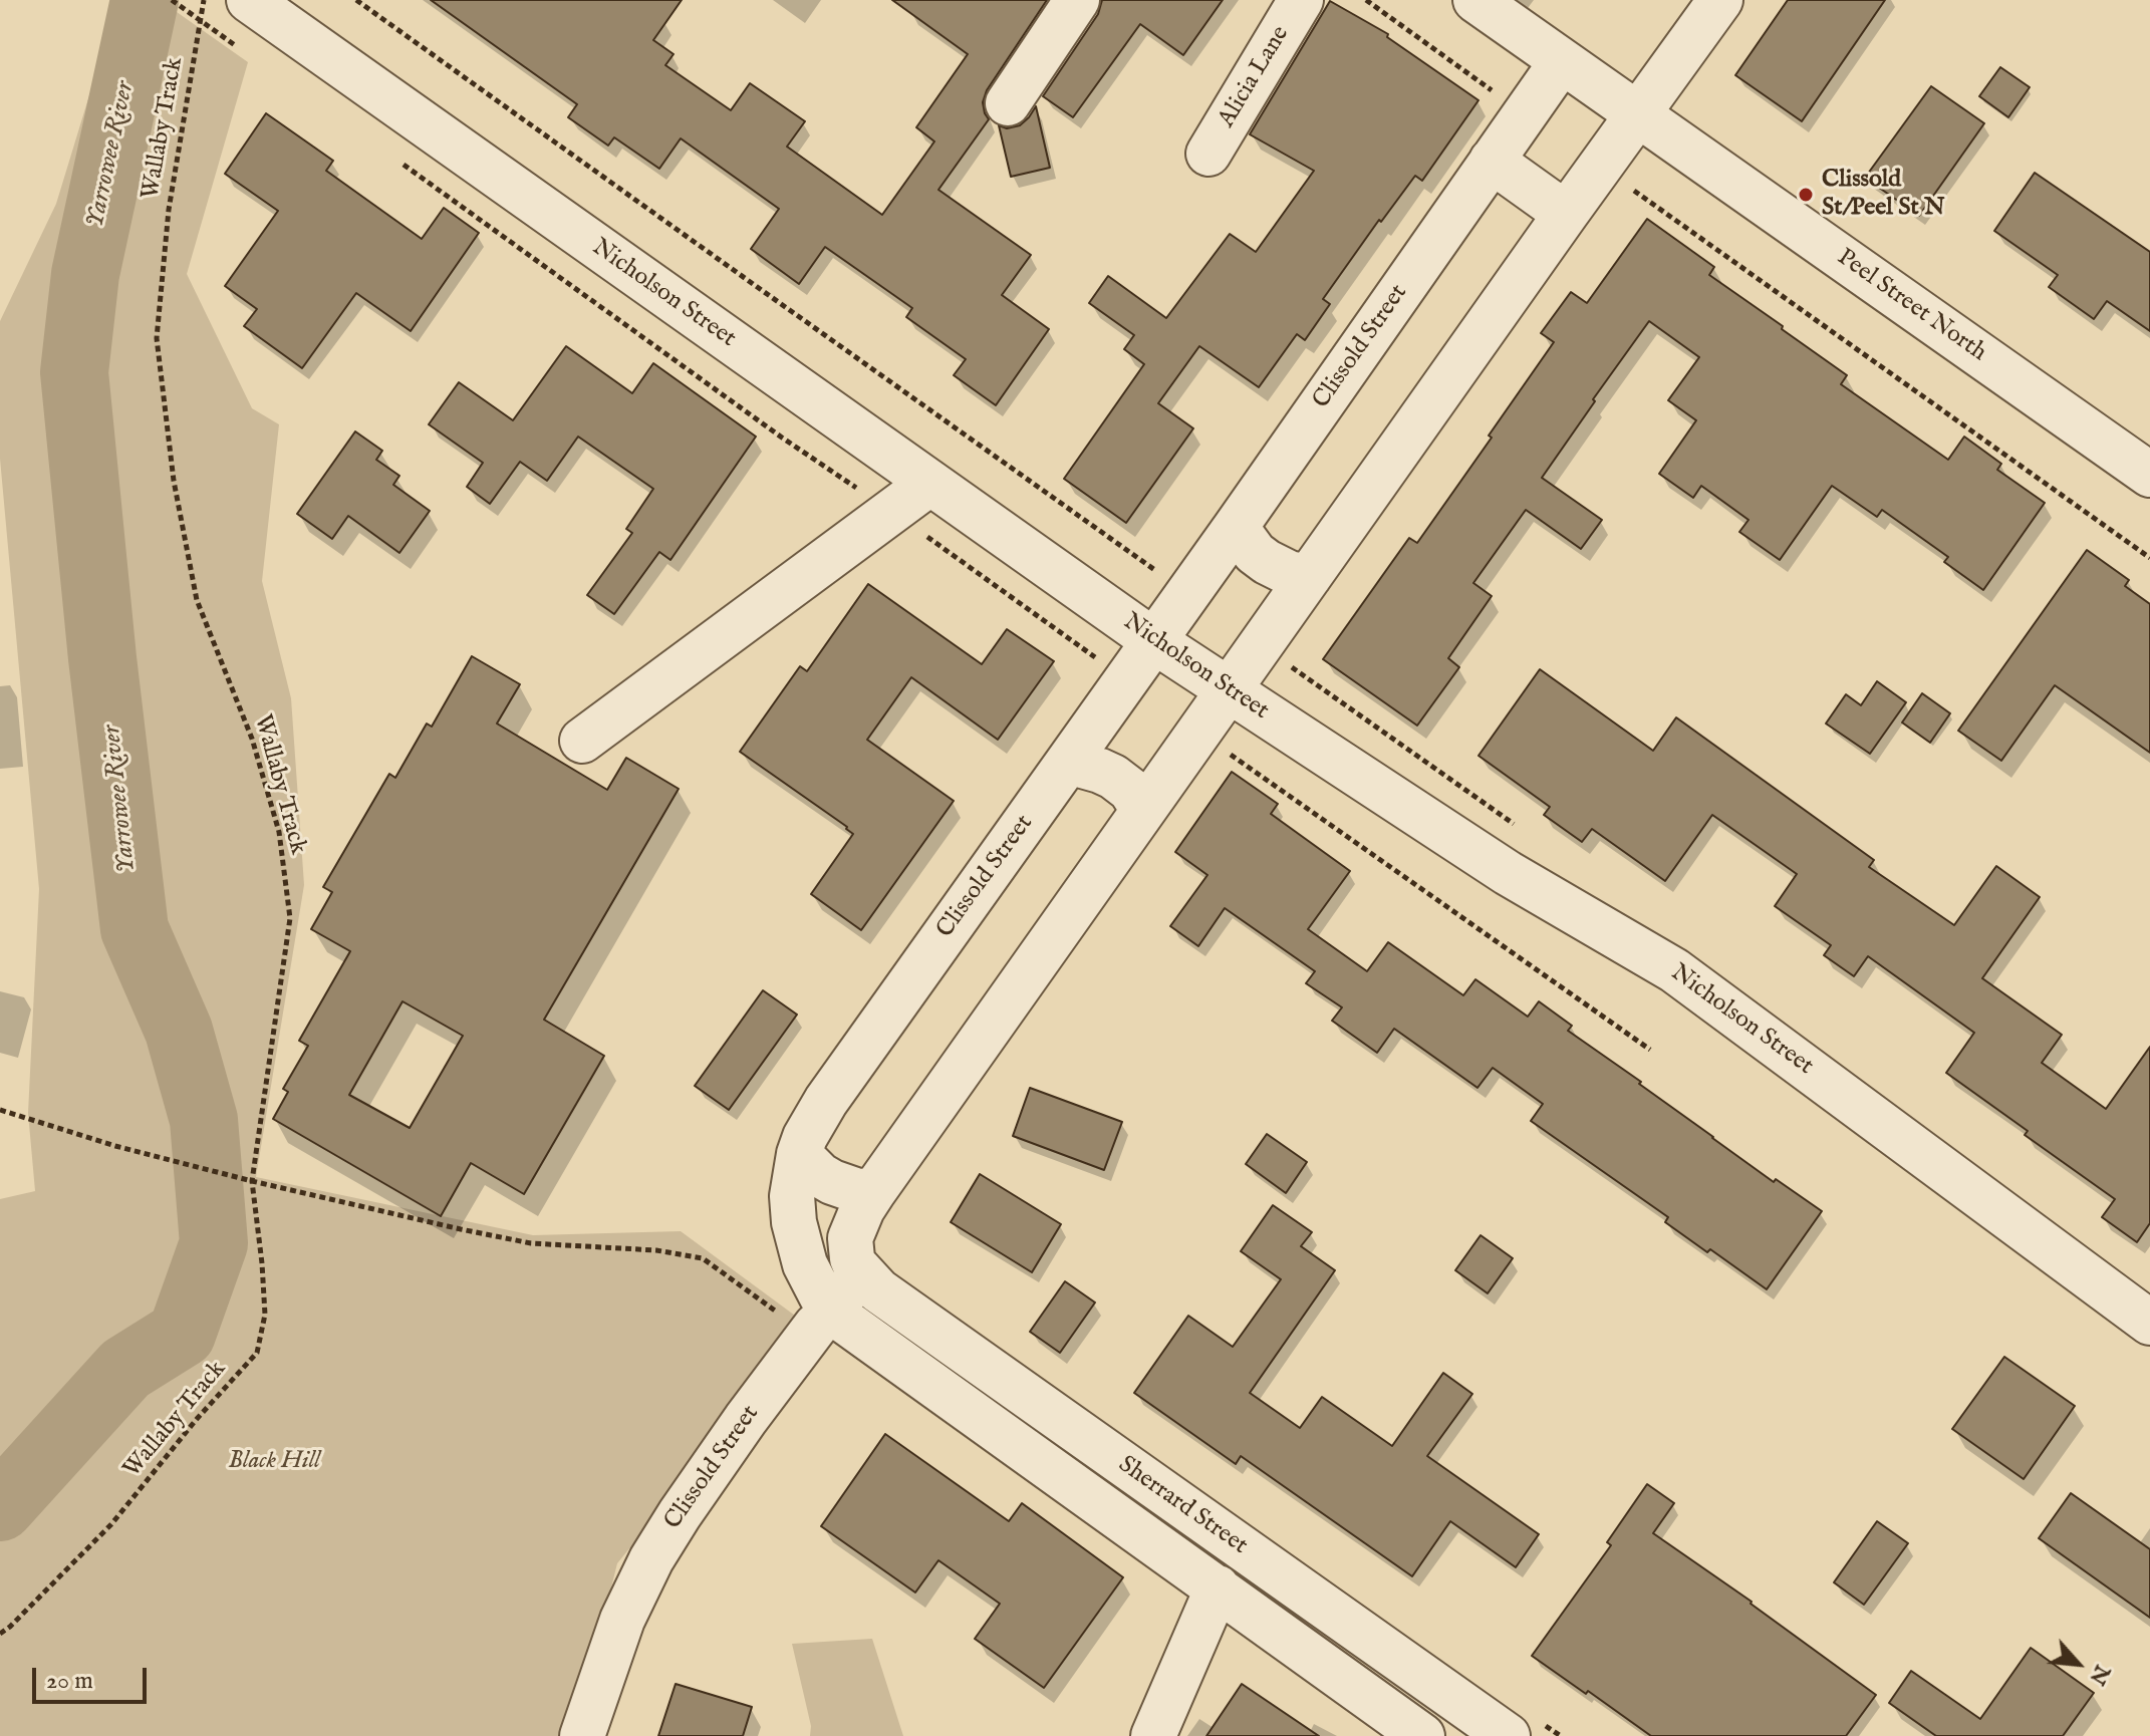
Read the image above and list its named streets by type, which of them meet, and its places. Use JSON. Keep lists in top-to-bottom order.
{
  "streets": {
    "street": [
      "Alicia Lane",
      "Nicholson Street",
      "Peel Street North",
      "Clissold Street",
      "Sherrard Street"
    ],
    "path": ["Wallaby Track"]
  },
  "crossings": [
    ["Nicholson Street", "Clissold Street"],
    ["Peel Street North", "Clissold Street"],
    ["Clissold Street", "Sherrard Street"]
  ],
  "water": ["Yarrowee River"],
  "parks": ["Black Hill"],
  "places": ["Clissold St/Peel St N"],
  "scale_bar": "20 m",
  "north": "bottom right"
}
